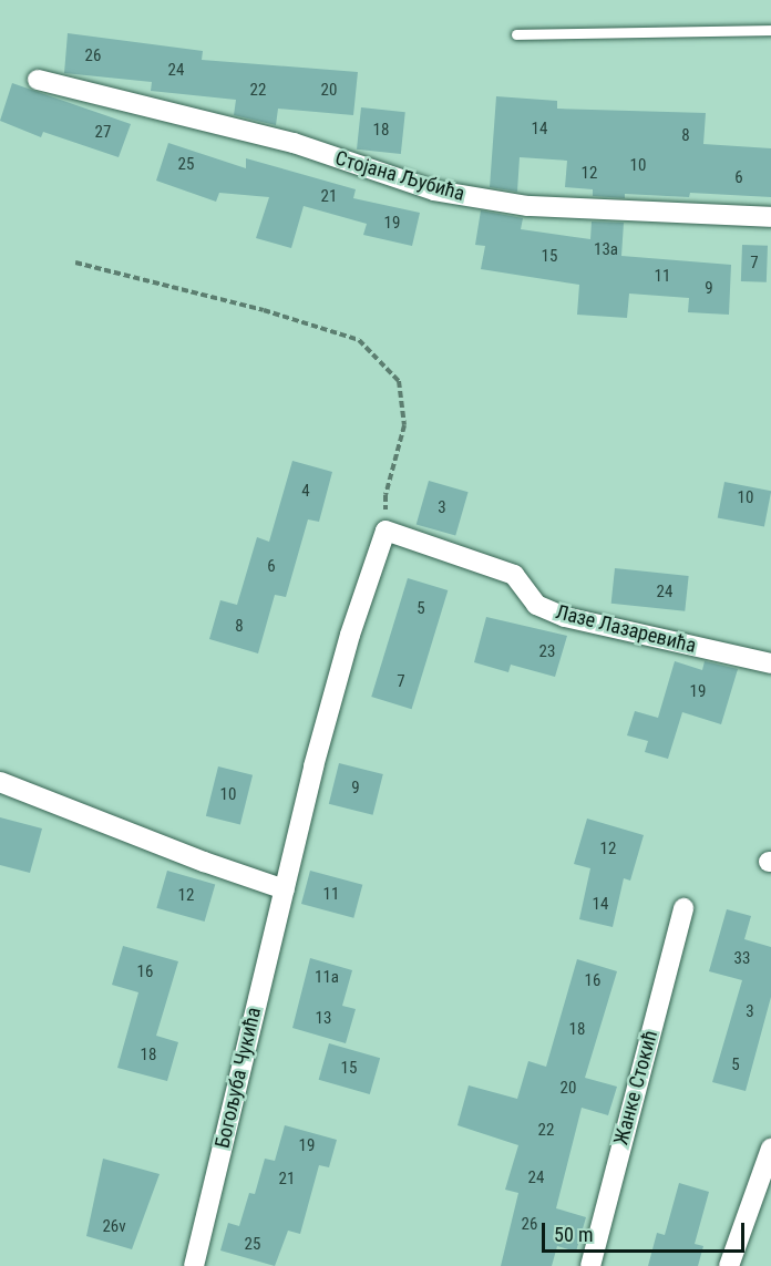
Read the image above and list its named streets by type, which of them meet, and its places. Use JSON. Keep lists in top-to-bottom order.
{
  "streets": {
    "street": [
      "Стојана Љубића",
      "Лазе Лазаревића",
      "Богољуба Чукића",
      "Жанке Стокић"
    ]
  },
  "crossings": [
    ["Лазе Лазаревића", "Богољуба Чукића"]
  ],
  "house_numbers": [
    "26",
    "24",
    "22",
    "20",
    "14",
    "18",
    "27",
    "8",
    "25",
    "10",
    "12",
    "6",
    "21",
    "19",
    "13a",
    "15",
    "7",
    "11",
    "9",
    "4",
    "10",
    "3",
    "6",
    "24",
    "5",
    "8",
    "23",
    "7",
    "19",
    "9",
    "10",
    "12",
    "11",
    "12",
    "14",
    "33",
    "16",
    "11a",
    "16",
    "3",
    "13",
    "18",
    "18",
    "5",
    "15",
    "20",
    "22",
    "19",
    "24",
    "21",
    "26",
    "26v",
    "25"
  ],
  "scale_bar": "50 m"
}
